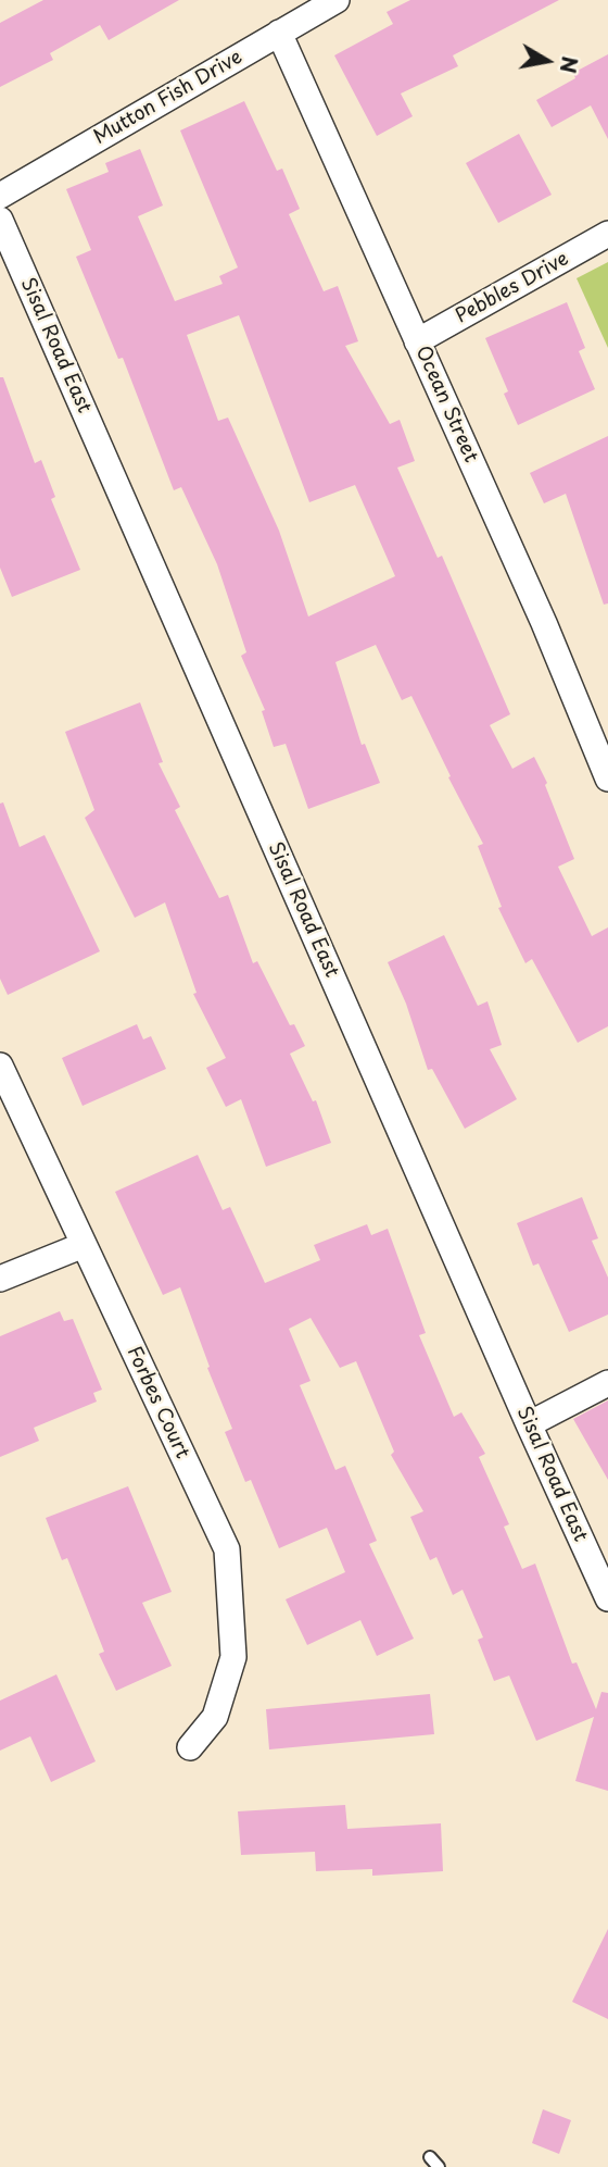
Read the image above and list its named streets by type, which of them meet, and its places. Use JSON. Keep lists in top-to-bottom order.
{
  "streets": {
    "street": [
      "Mutton Fish Drive",
      "Pebbles Drive",
      "Sisal Road East",
      "Ocean Street",
      "Forbes Court"
    ]
  },
  "crossings": [
    ["Mutton Fish Drive", "Ocean Street"],
    ["Pebbles Drive", "Ocean Street"]
  ],
  "north": "right"
}
